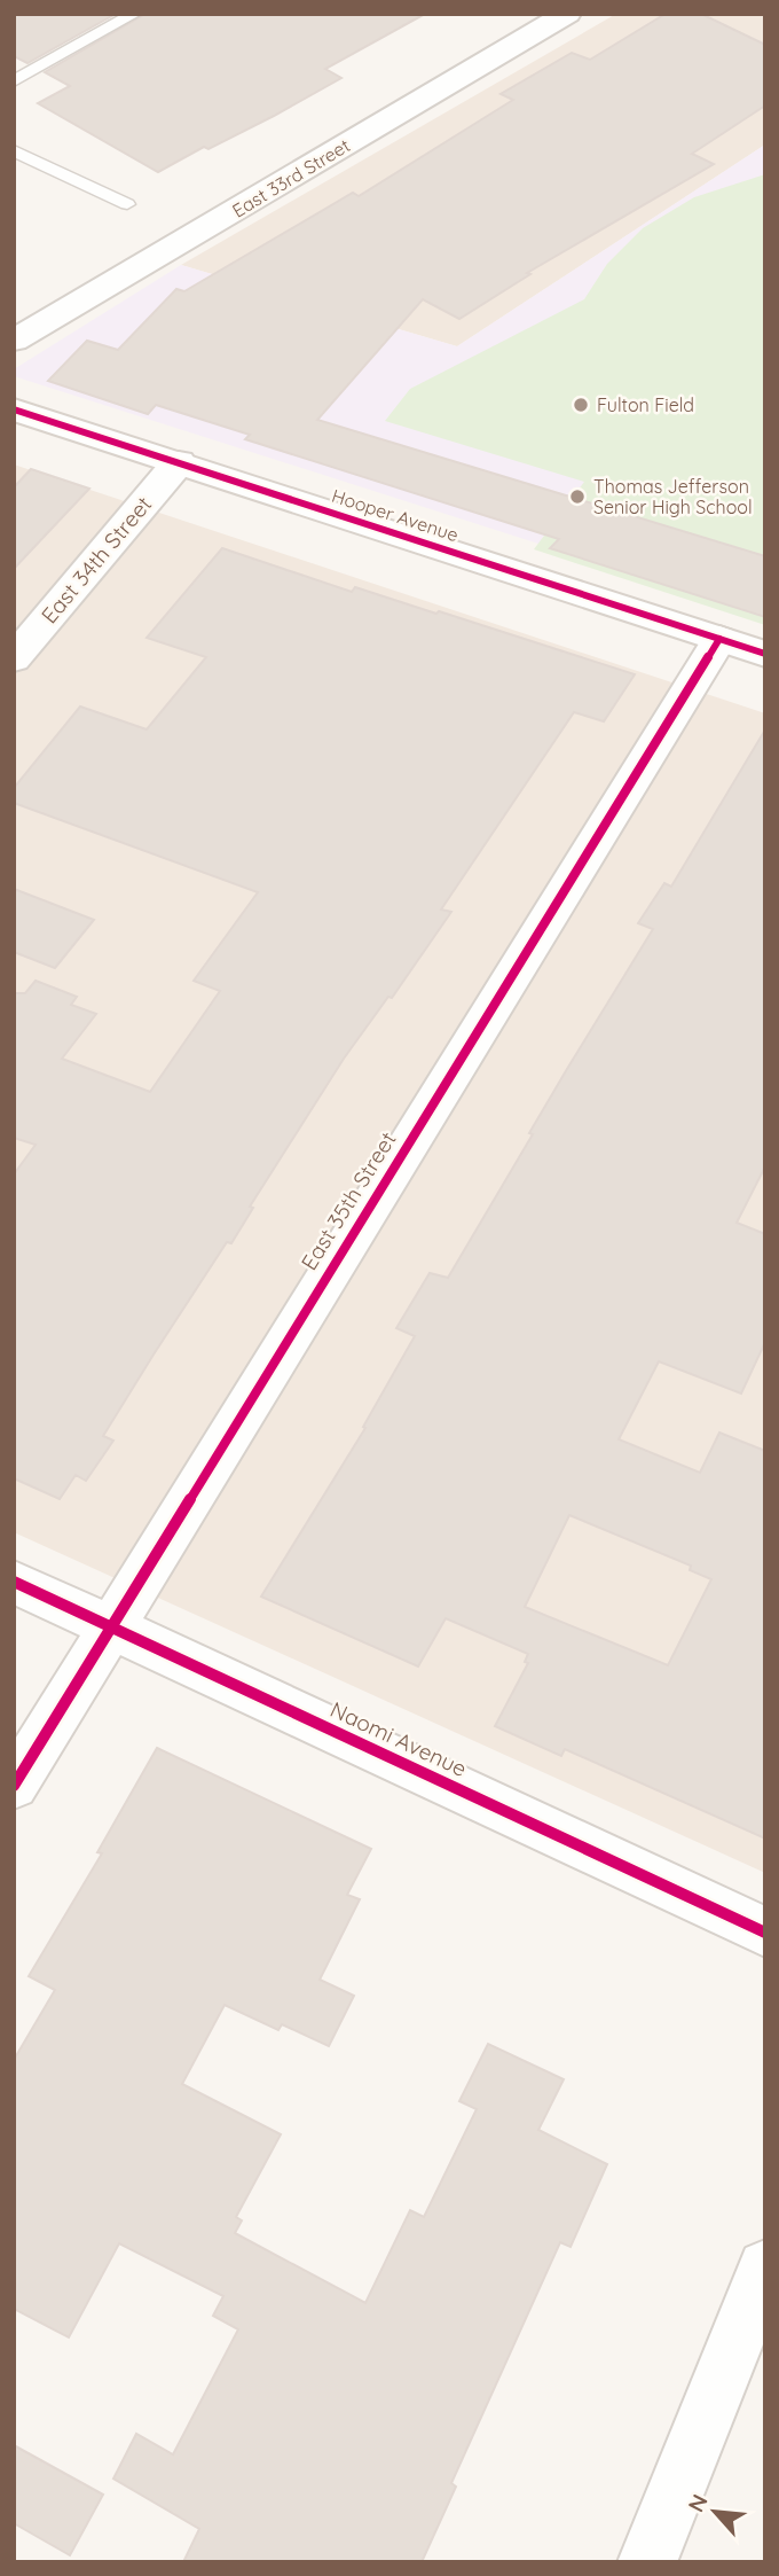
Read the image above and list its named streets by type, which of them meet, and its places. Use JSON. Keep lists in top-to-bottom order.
{
  "streets": {
    "street": [
      "East 33rd Street",
      "Hooper Avenue",
      "East 34th Street",
      "East 35th Street",
      "Naomi Avenue"
    ]
  },
  "crossings": [
    ["Hooper Avenue", "East 34th Street"],
    ["Hooper Avenue", "East 35th Street"],
    ["East 35th Street", "Naomi Avenue"]
  ],
  "places": ["Fulton Field", "Thomas Jefferson Senior High School"],
  "north": "top left"
}
